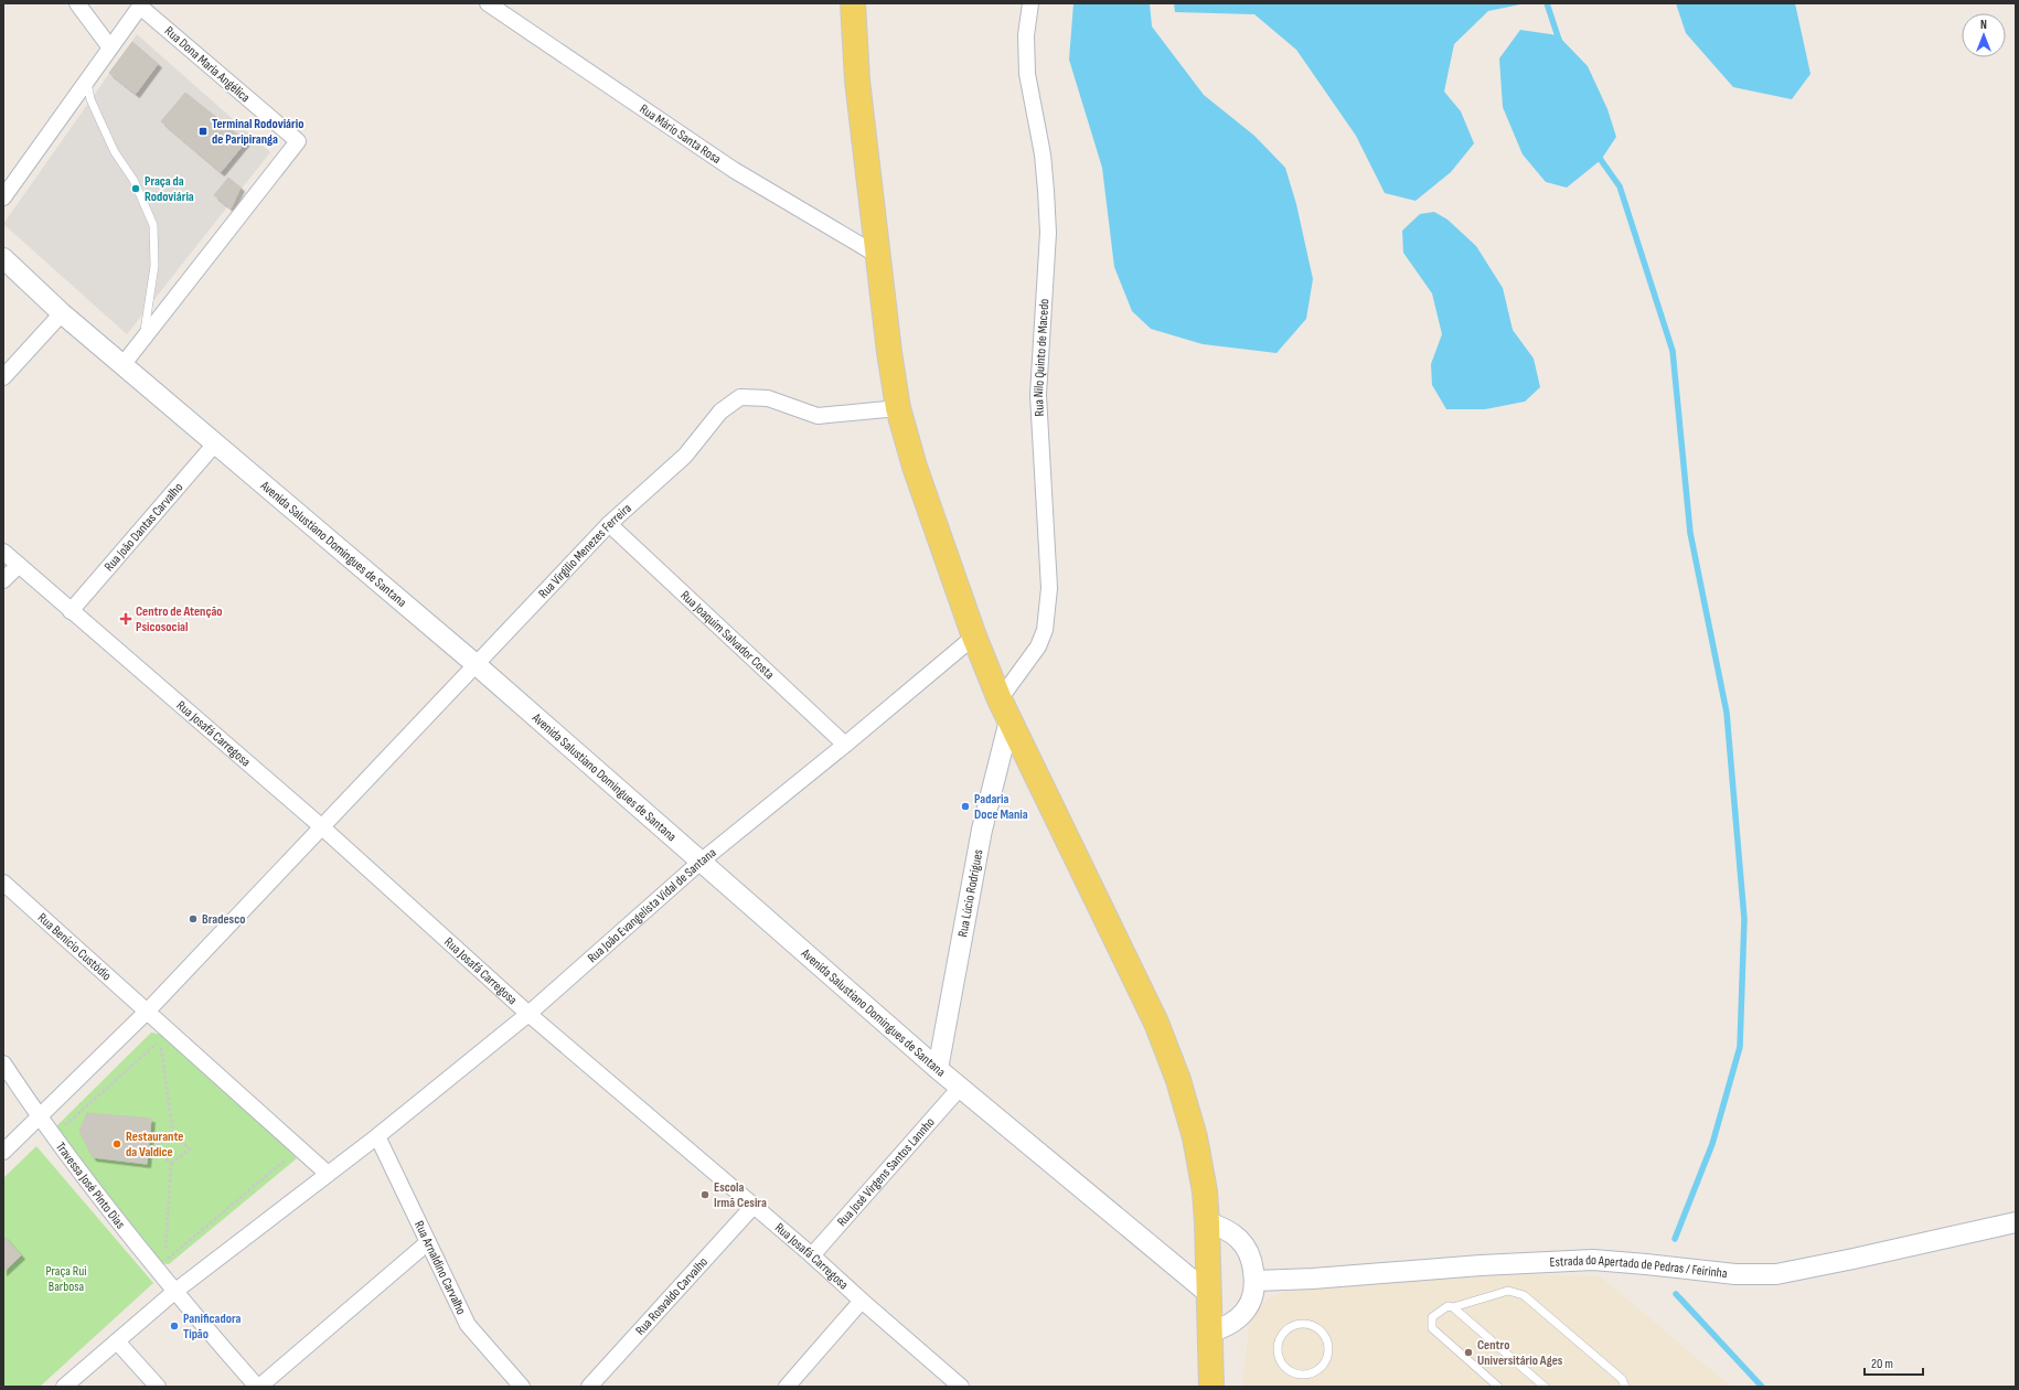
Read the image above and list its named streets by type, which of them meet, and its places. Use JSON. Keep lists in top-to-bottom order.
{
  "streets": {
    "street": [
      "Rua Dona Maria Angélica",
      "Rua Mário Santa Rosa",
      "Rua Nilo Quinto de Macedo",
      "Rua João Dantas Carvalho",
      "Avenida Salustiano Domingues de Santana",
      "Rua Virgilio Menezes Ferreira",
      "Rua Joaquim Salvador Costa",
      "Rua Josafá Carregosa",
      "Rua Lúcio Rodrigues",
      "Rua João Evangelista Vidal de Santana",
      "Rua Benício Custódio",
      "Rua José Virgens Santos Lannho",
      "Travessa José Pinto Dias",
      "Rua Arnaldino Carvalho",
      "Estrada do Apertado de Pedras / Feirinha",
      "Rua Rosvaldo Carvalho"
    ]
  },
  "crossings": [
    ["Rua Dona Maria Angélica", "Avenida Salustiano Domingues de Santana"],
    ["Rua Nilo Quinto de Macedo", "Rua Lúcio Rodrigues"],
    ["Rua João Dantas Carvalho", "Avenida Salustiano Domingues de Santana"],
    ["Rua João Dantas Carvalho", "Rua Josafá Carregosa"],
    ["Avenida Salustiano Domingues de Santana", "Rua Virgilio Menezes Ferreira"],
    ["Avenida Salustiano Domingues de Santana", "Rua Lúcio Rodrigues"],
    ["Avenida Salustiano Domingues de Santana", "Rua João Evangelista Vidal de Santana"],
    ["Avenida Salustiano Domingues de Santana", "Rua José Virgens Santos Lannho"],
    ["Rua Virgilio Menezes Ferreira", "Rua Joaquim Salvador Costa"],
    ["Rua Virgilio Menezes Ferreira", "Rua Josafá Carregosa"],
    ["Rua Virgilio Menezes Ferreira", "Rua Benício Custódio"],
    ["Rua Joaquim Salvador Costa", "Rua João Evangelista Vidal de Santana"],
    ["Rua Josafá Carregosa", "Rua João Evangelista Vidal de Santana"],
    ["Rua Josafá Carregosa", "Rua José Virgens Santos Lannho"],
    ["Rua Josafá Carregosa", "Rua Rosvaldo Carvalho"],
    ["Rua João Evangelista Vidal de Santana", "Rua Arnaldino Carvalho"]
  ],
  "parks": ["Praça Rui Barbosa"],
  "places": {
    "transit": ["Terminal Rodoviário de Paripiranga"],
    "other": [
      "Praça da Rodoviária",
      "Padaria Doce Mania",
      "Bradesco",
      "Restaurante da Valdice",
      "Escola Irmã Cesira",
      "Panificadora Tipão",
      "Centro Universitário Ages"
    ],
    "health": ["Centro de Atenção Psicosocial"]
  },
  "scale_bar": "20 m",
  "north": "top"
}
